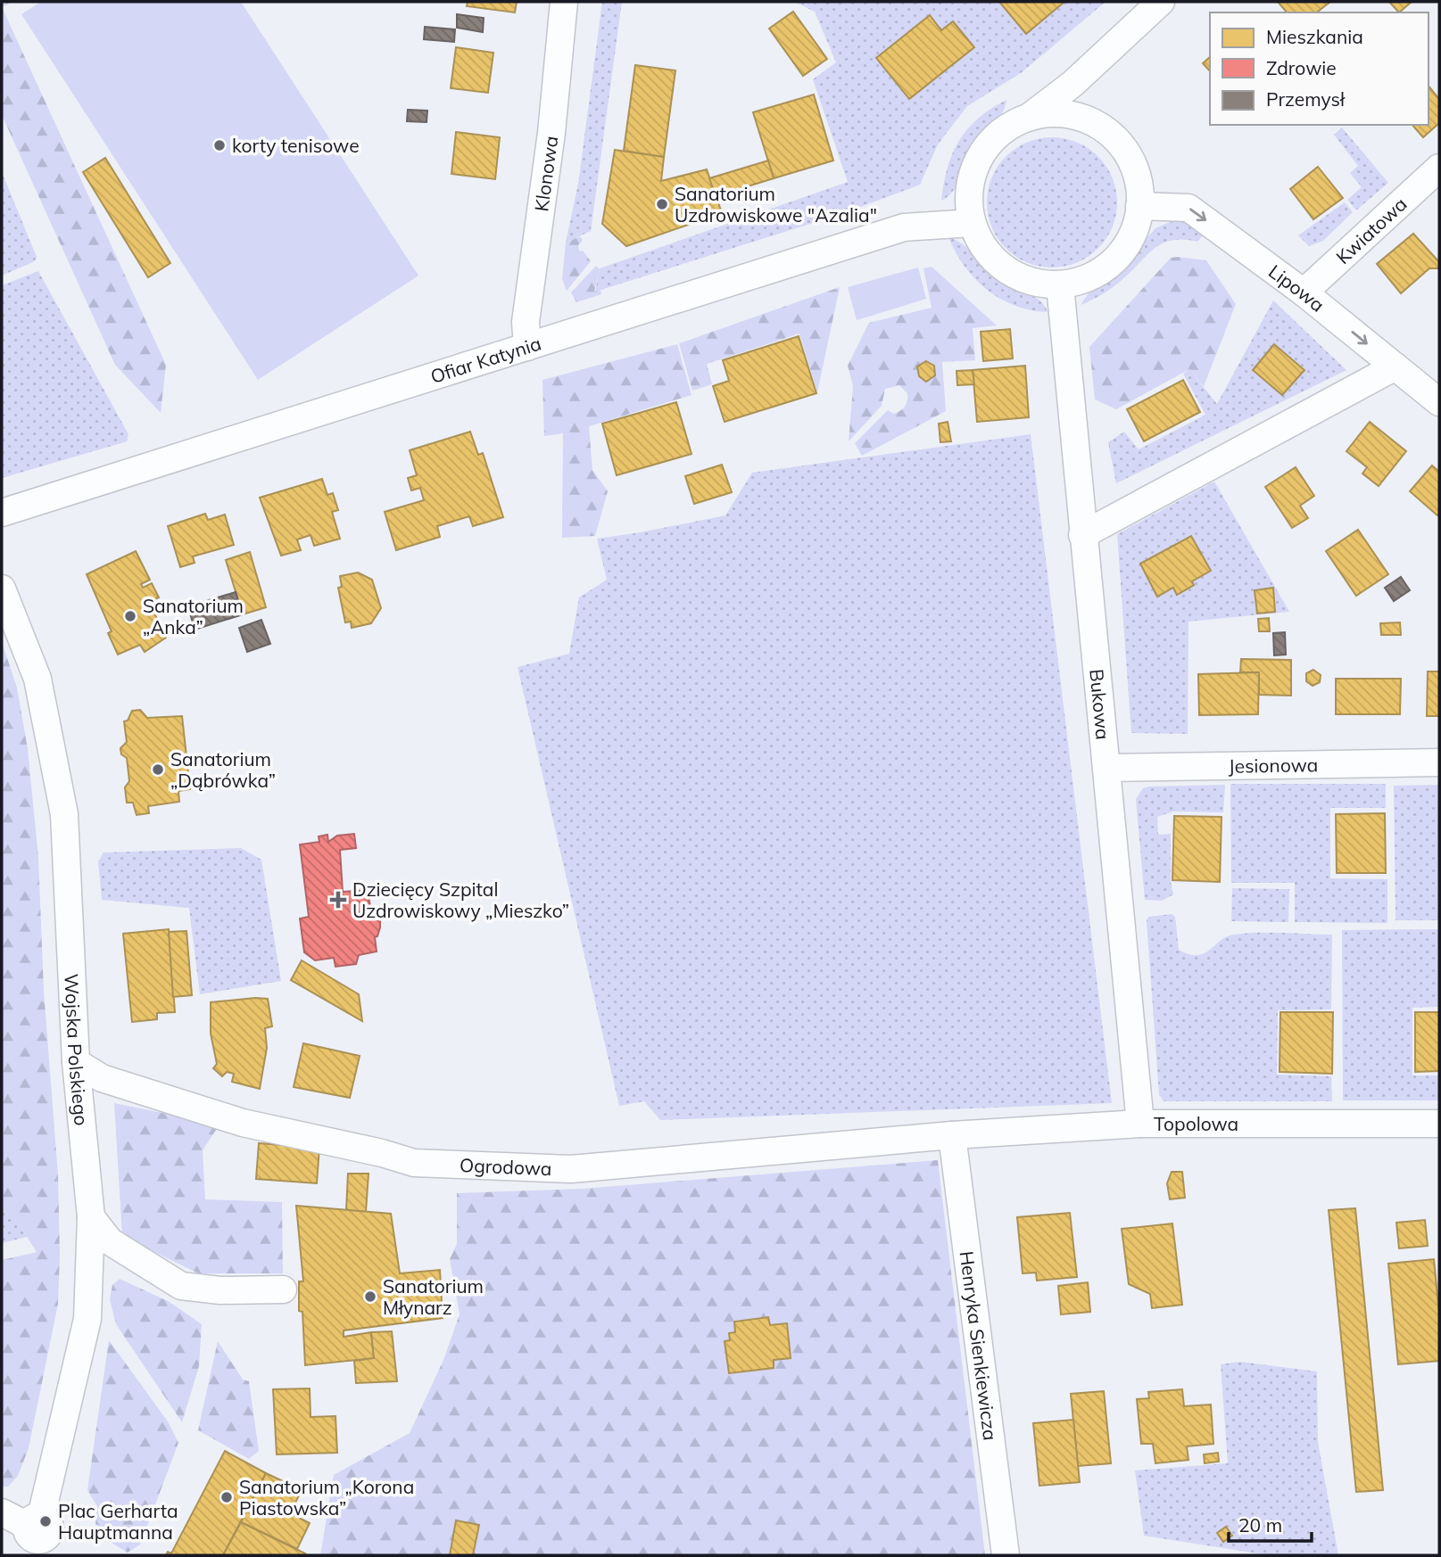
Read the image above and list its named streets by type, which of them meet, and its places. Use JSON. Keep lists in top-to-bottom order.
{
  "streets": {
    "street": [
      "Klonowa",
      "Kwiatowa",
      "Lipowa",
      "Ofiar Katynia",
      "Bukowa",
      "Jesionowa",
      "Wojska Polskiego",
      "Topolowa",
      "Ogrodowa",
      "Henryka Sienkiewicza"
    ]
  },
  "crossings": [
    ["Klonowa", "Ofiar Katynia"],
    ["Kwiatowa", "Lipowa"],
    ["Lipowa", "Ofiar Katynia"],
    ["Lipowa", "Bukowa"],
    ["Ofiar Katynia", "Bukowa"],
    ["Bukowa", "Jesionowa"],
    ["Bukowa", "Topolowa"],
    ["Wojska Polskiego", "Ogrodowa"],
    ["Topolowa", "Ogrodowa"],
    ["Topolowa", "Henryka Sienkiewicza"],
    ["Ogrodowa", "Henryka Sienkiewicza"]
  ],
  "one_way": ["Lipowa"],
  "places": {
    "other": [
      "korty tenisowe",
      "Sanatorium Uzdrowiskowe \"Azalia\"",
      "Sanatorium „Anka”",
      "Sanatorium „Dąbrówka”",
      "Sanatorium Młynarz",
      "Sanatorium „Korona Piastowska”",
      "Plac Gerharta Hauptmanna"
    ],
    "health": ["Dziecięcy Szpital Uzdrowiskowy „Mieszko”"]
  },
  "legend": ["Mieszkania", "Zdrowie", "Przemysł"],
  "scale_bar": "20 m"
}
